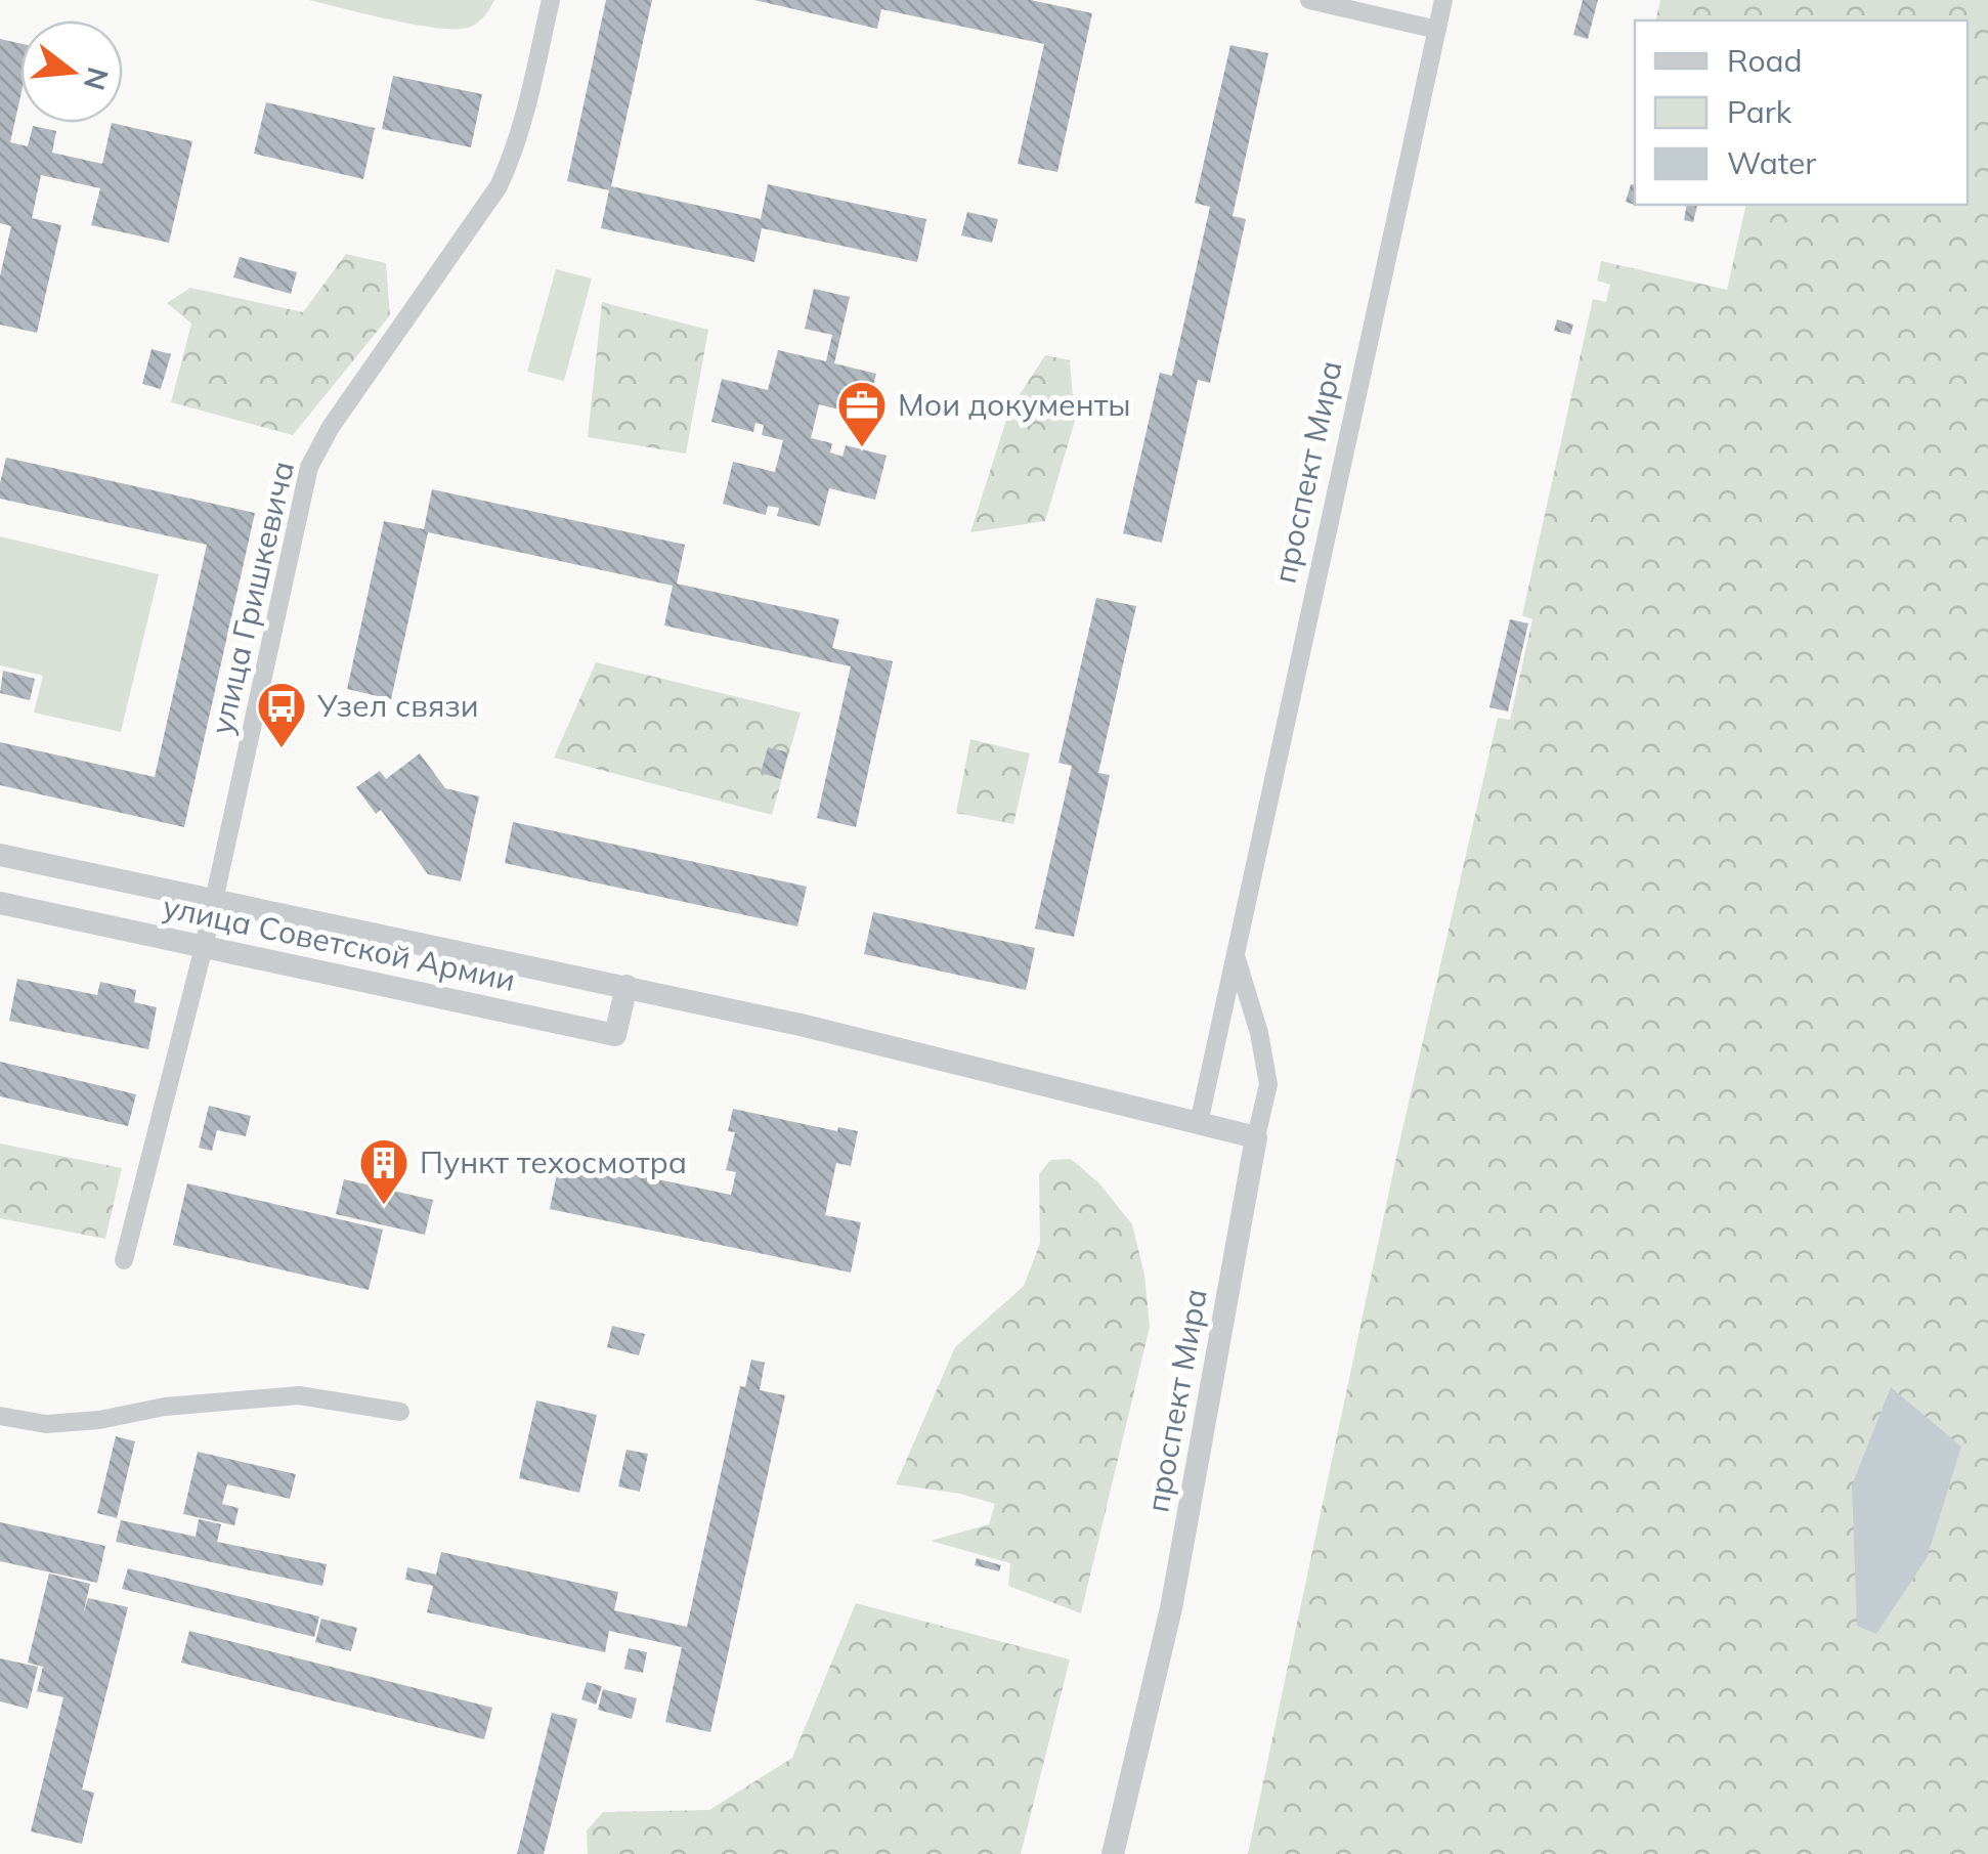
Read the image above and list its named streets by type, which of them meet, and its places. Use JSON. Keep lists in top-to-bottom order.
{
  "streets": {
    "street": ["проспект Мира", "улица Гришкевича", "улица Советской Армии"]
  },
  "crossings": [
    ["проспект Мира", "улица Советской Армии"],
    ["улица Гришкевича", "улица Советской Армии"]
  ],
  "places": {
    "office": ["Мои документы"],
    "bus stop": ["Узел связи"],
    "building": ["Пункт техосмотра"]
  },
  "legend": ["Road", "Park", "Water"],
  "north": "right"
}
